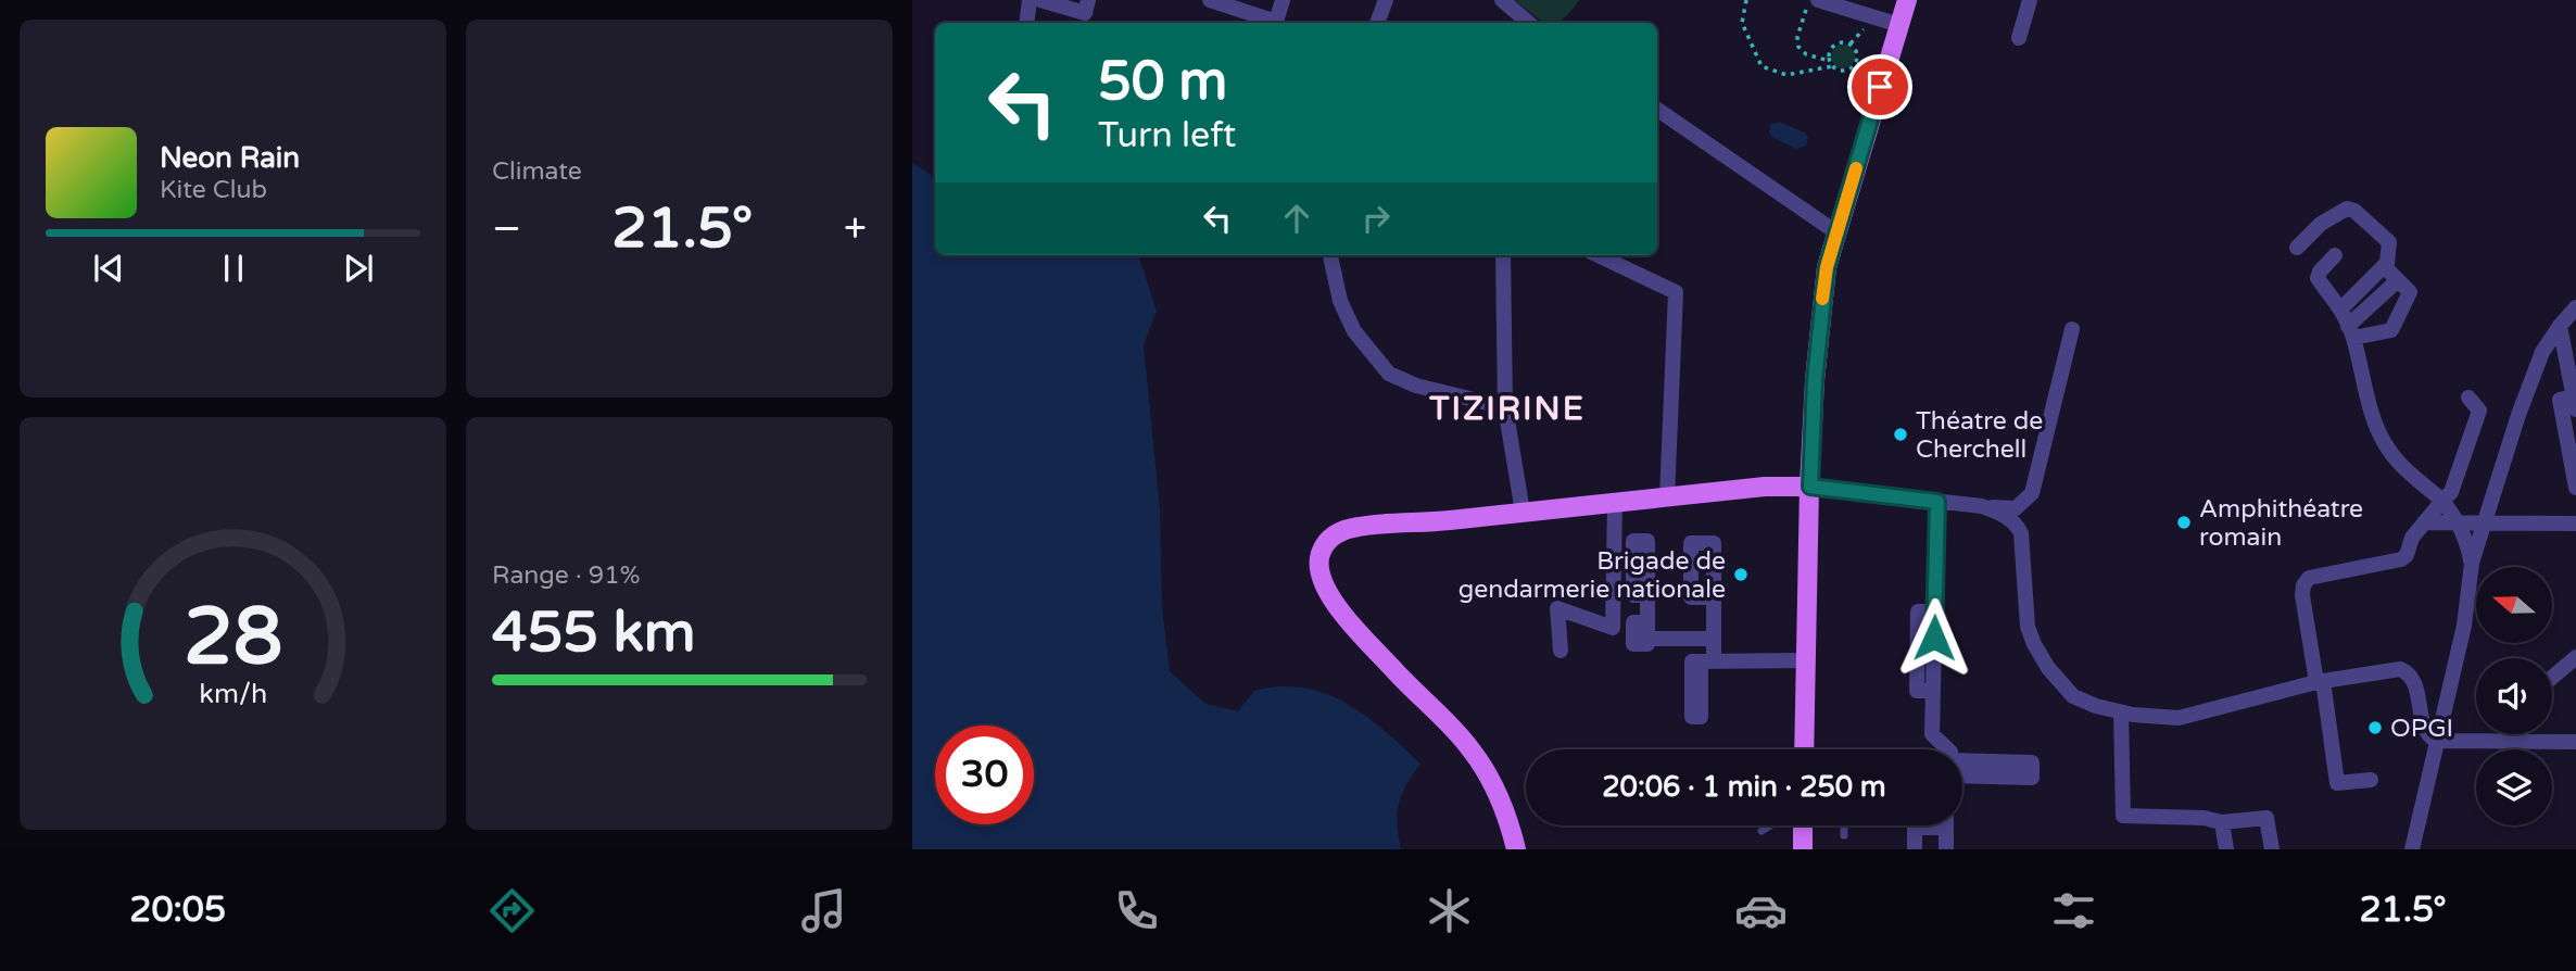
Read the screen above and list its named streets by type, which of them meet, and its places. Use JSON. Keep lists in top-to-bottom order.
{
  "districts": ["TIZIRINE"],
  "places": [
    "Théatre de Cherchell",
    "Amphithéatre romain",
    "Brigade de gendarmerie nationale",
    "OPGI"
  ],
  "north": "left",
  "page": {
    "tile": [
      "Climate",
      ["Range · 91%", "455 km"]
    ],
    "turn": ["50 m", "Turn left"],
    "song": ["Neon Rain", "Kite Club"],
    "heat": ["−", "21.5°", "+"],
    "limit": "30",
    "trip": "20:06 · 1 min · 250 m",
    "tabs": ["20:05", "21.5°"],
    "gauge": ["28", "km/h"]
  }
}
